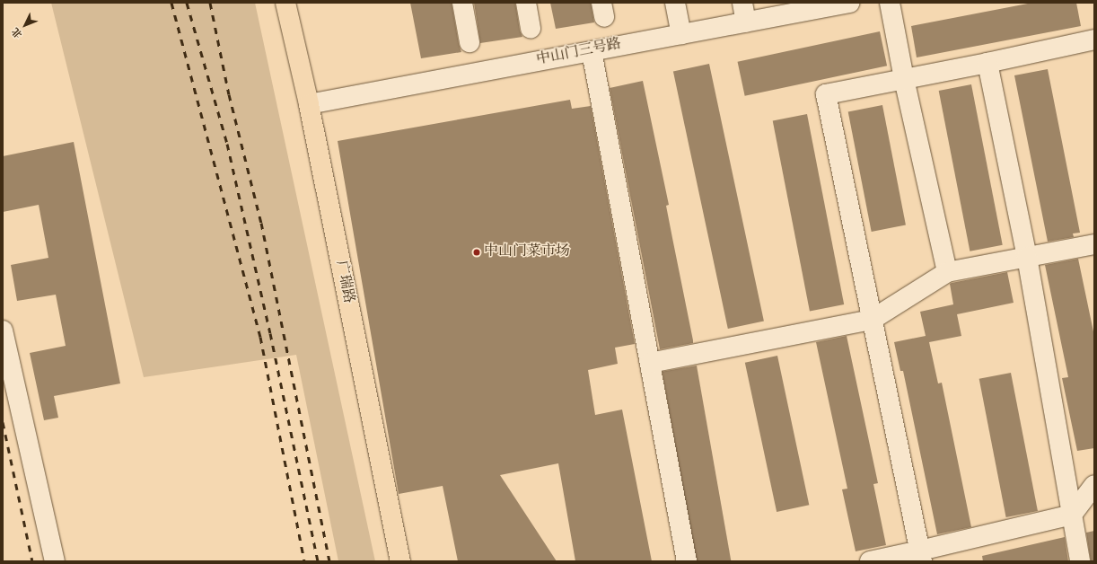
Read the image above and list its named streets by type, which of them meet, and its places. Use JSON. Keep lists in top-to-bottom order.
{
  "streets": {
    "main road": ["广瑞路"],
    "street": ["中山门三号路"]
  },
  "crossings": [
    ["中山门三号路", "广瑞路"]
  ],
  "places": ["中山门菜市场"],
  "north": "bottom left"
}
